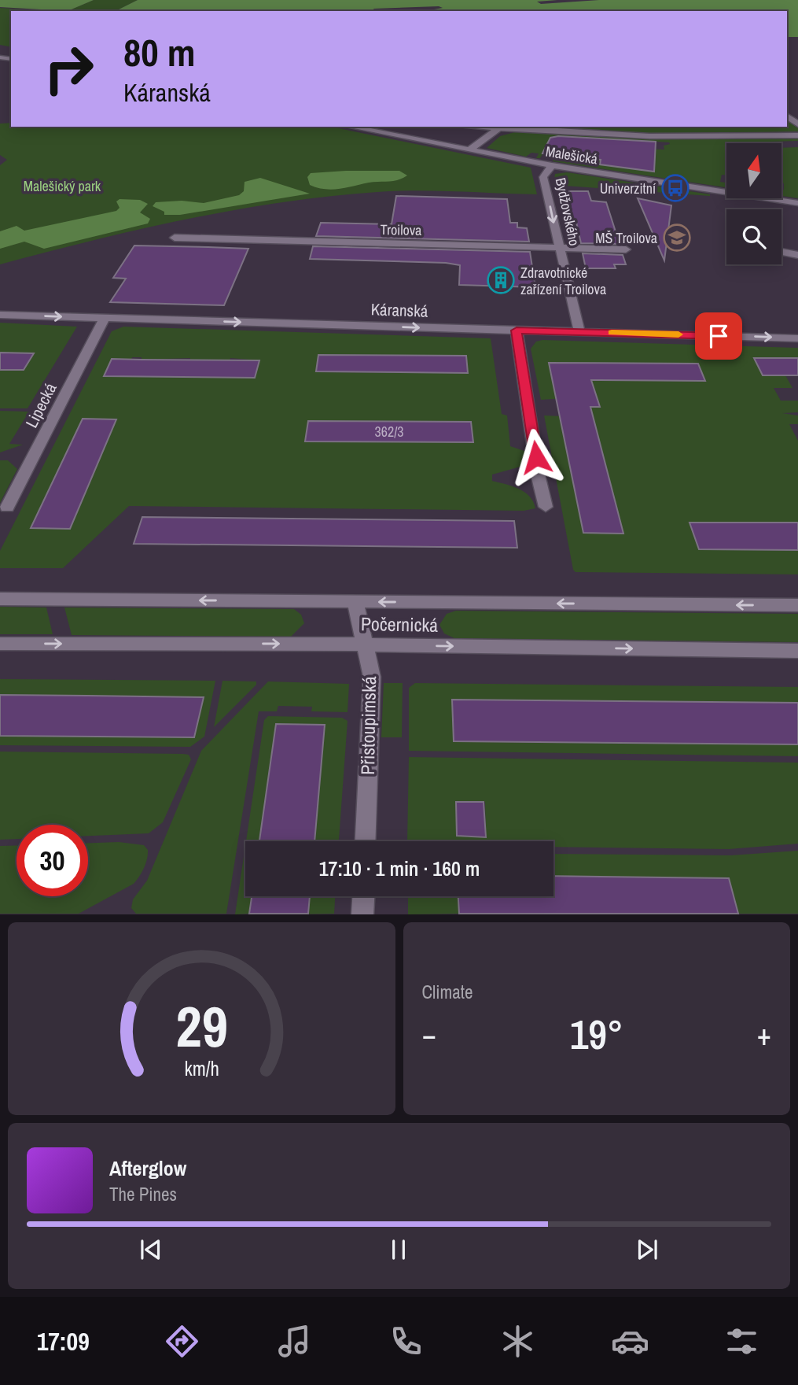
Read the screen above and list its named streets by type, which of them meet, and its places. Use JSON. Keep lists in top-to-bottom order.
{
  "streets": {
    "street": [
      "Malešická",
      "Bydžovského",
      "Troilova",
      "Káranská",
      "Lipecká",
      "Počernická",
      "Přistoupimská"
    ]
  },
  "crossings": [
    ["Malešická", "Bydžovského"],
    ["Bydžovského", "Troilova"],
    ["Bydžovského", "Káranská"],
    ["Káranská", "Lipecká"],
    ["Počernická", "Přistoupimská"]
  ],
  "one_way": ["Bydžovského", "Káranská"],
  "parks": ["Malešický park"],
  "places": {
    "bus stop": ["Univerzitní"],
    "school or university": ["MŠ Troilova"],
    "building": ["Zdravotnické zařízení Troilova"]
  },
  "house_numbers": ["362/3"],
  "north": "top",
  "page": {
    "turn": ["80 m", "Káranská"],
    "limit": "30",
    "trip": "17:10 · 1 min · 160 m",
    "tile": "Climate",
    "heat": ["−", "19°", "+"],
    "song": ["Afterglow", "The Pines"],
    "tabs": "17:09",
    "gauge": ["29", "km/h"]
  }
}
